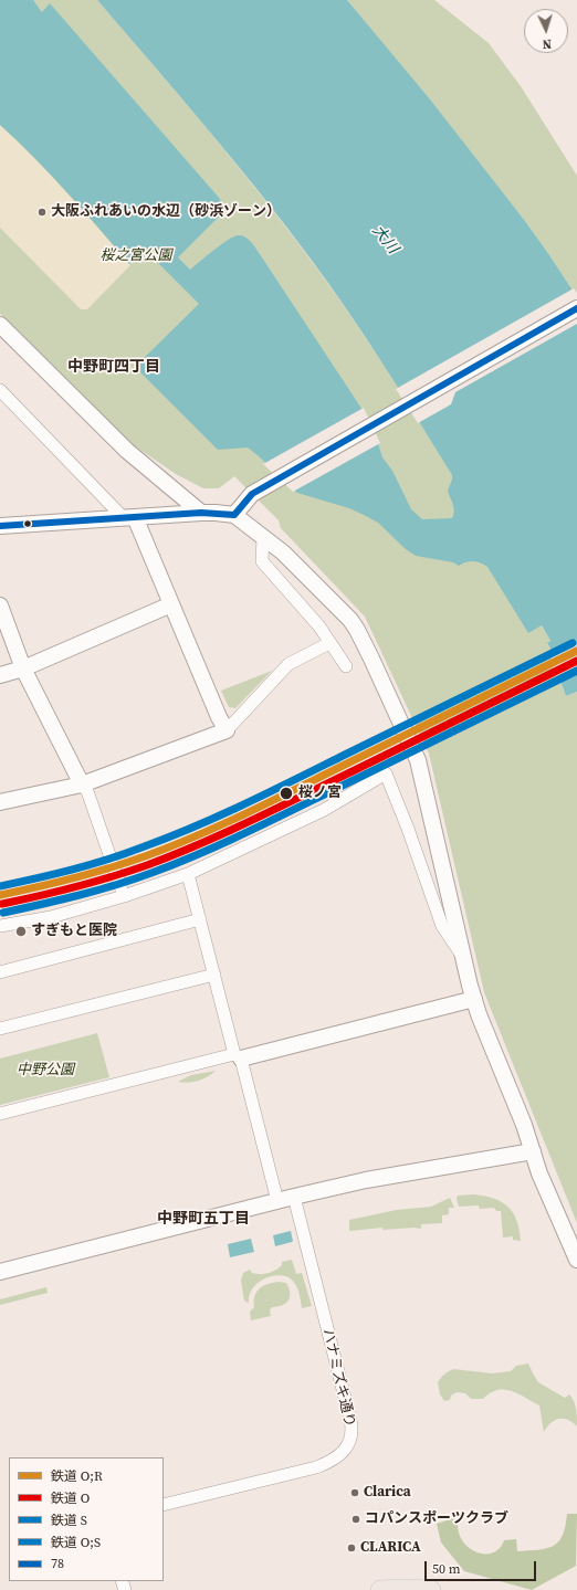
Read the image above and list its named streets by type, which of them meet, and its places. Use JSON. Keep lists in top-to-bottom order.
{
  "streets": {
    "street": ["ハナミズキ通り"]
  },
  "districts": ["中野町四丁目", "中野町五丁目"],
  "water": ["大川"],
  "parks": ["桜之宮公園", "中野公園"],
  "places": [
    "大阪ふれあいの水辺（砂浜ゾーン）",
    "桜ノ宮",
    "すぎもと医院",
    "Clarica",
    "コパンスポーツクラブ",
    "CLARICA"
  ],
  "lines": [
    "transit line 78",
    "rail line S",
    "rail line O;R",
    "rail line O",
    "rail line O;S"
  ],
  "legend": [
    "鉄道 O;R",
    "鉄道 O",
    "鉄道 S",
    "鉄道 O;S",
    "78"
  ],
  "scale_bar": "50 m",
  "north": "bottom"
}
